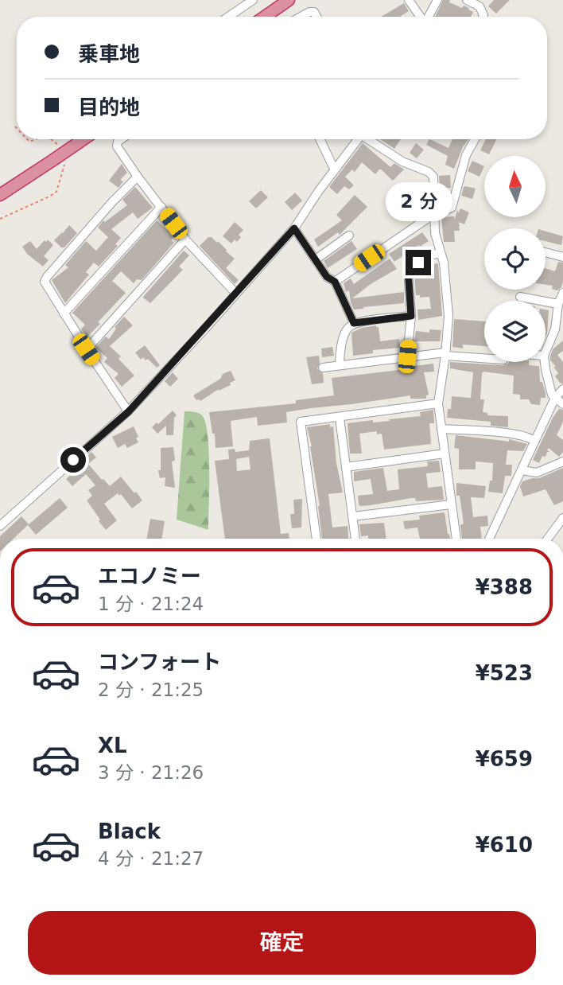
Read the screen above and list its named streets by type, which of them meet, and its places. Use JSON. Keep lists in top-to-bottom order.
{
  "north": "top",
  "page": {
    "banner": ["乗車地", "目的地"],
    "bubble": "2 分",
    "list": [
      {
        "name": "エコノミー",
        "note": "1 分 · 21:24",
        "value": "¥388"
      },
      {
        "name": "コンフォート",
        "note": "2 分 · 21:25",
        "value": "¥523"
      },
      {
        "name": "XL",
        "note": "3 分 · 21:26",
        "value": "¥659"
      },
      {
        "name": "Black",
        "note": "4 分 · 21:27",
        "value": "¥610"
      }
    ],
    "buttons": "確定"
  }
}
